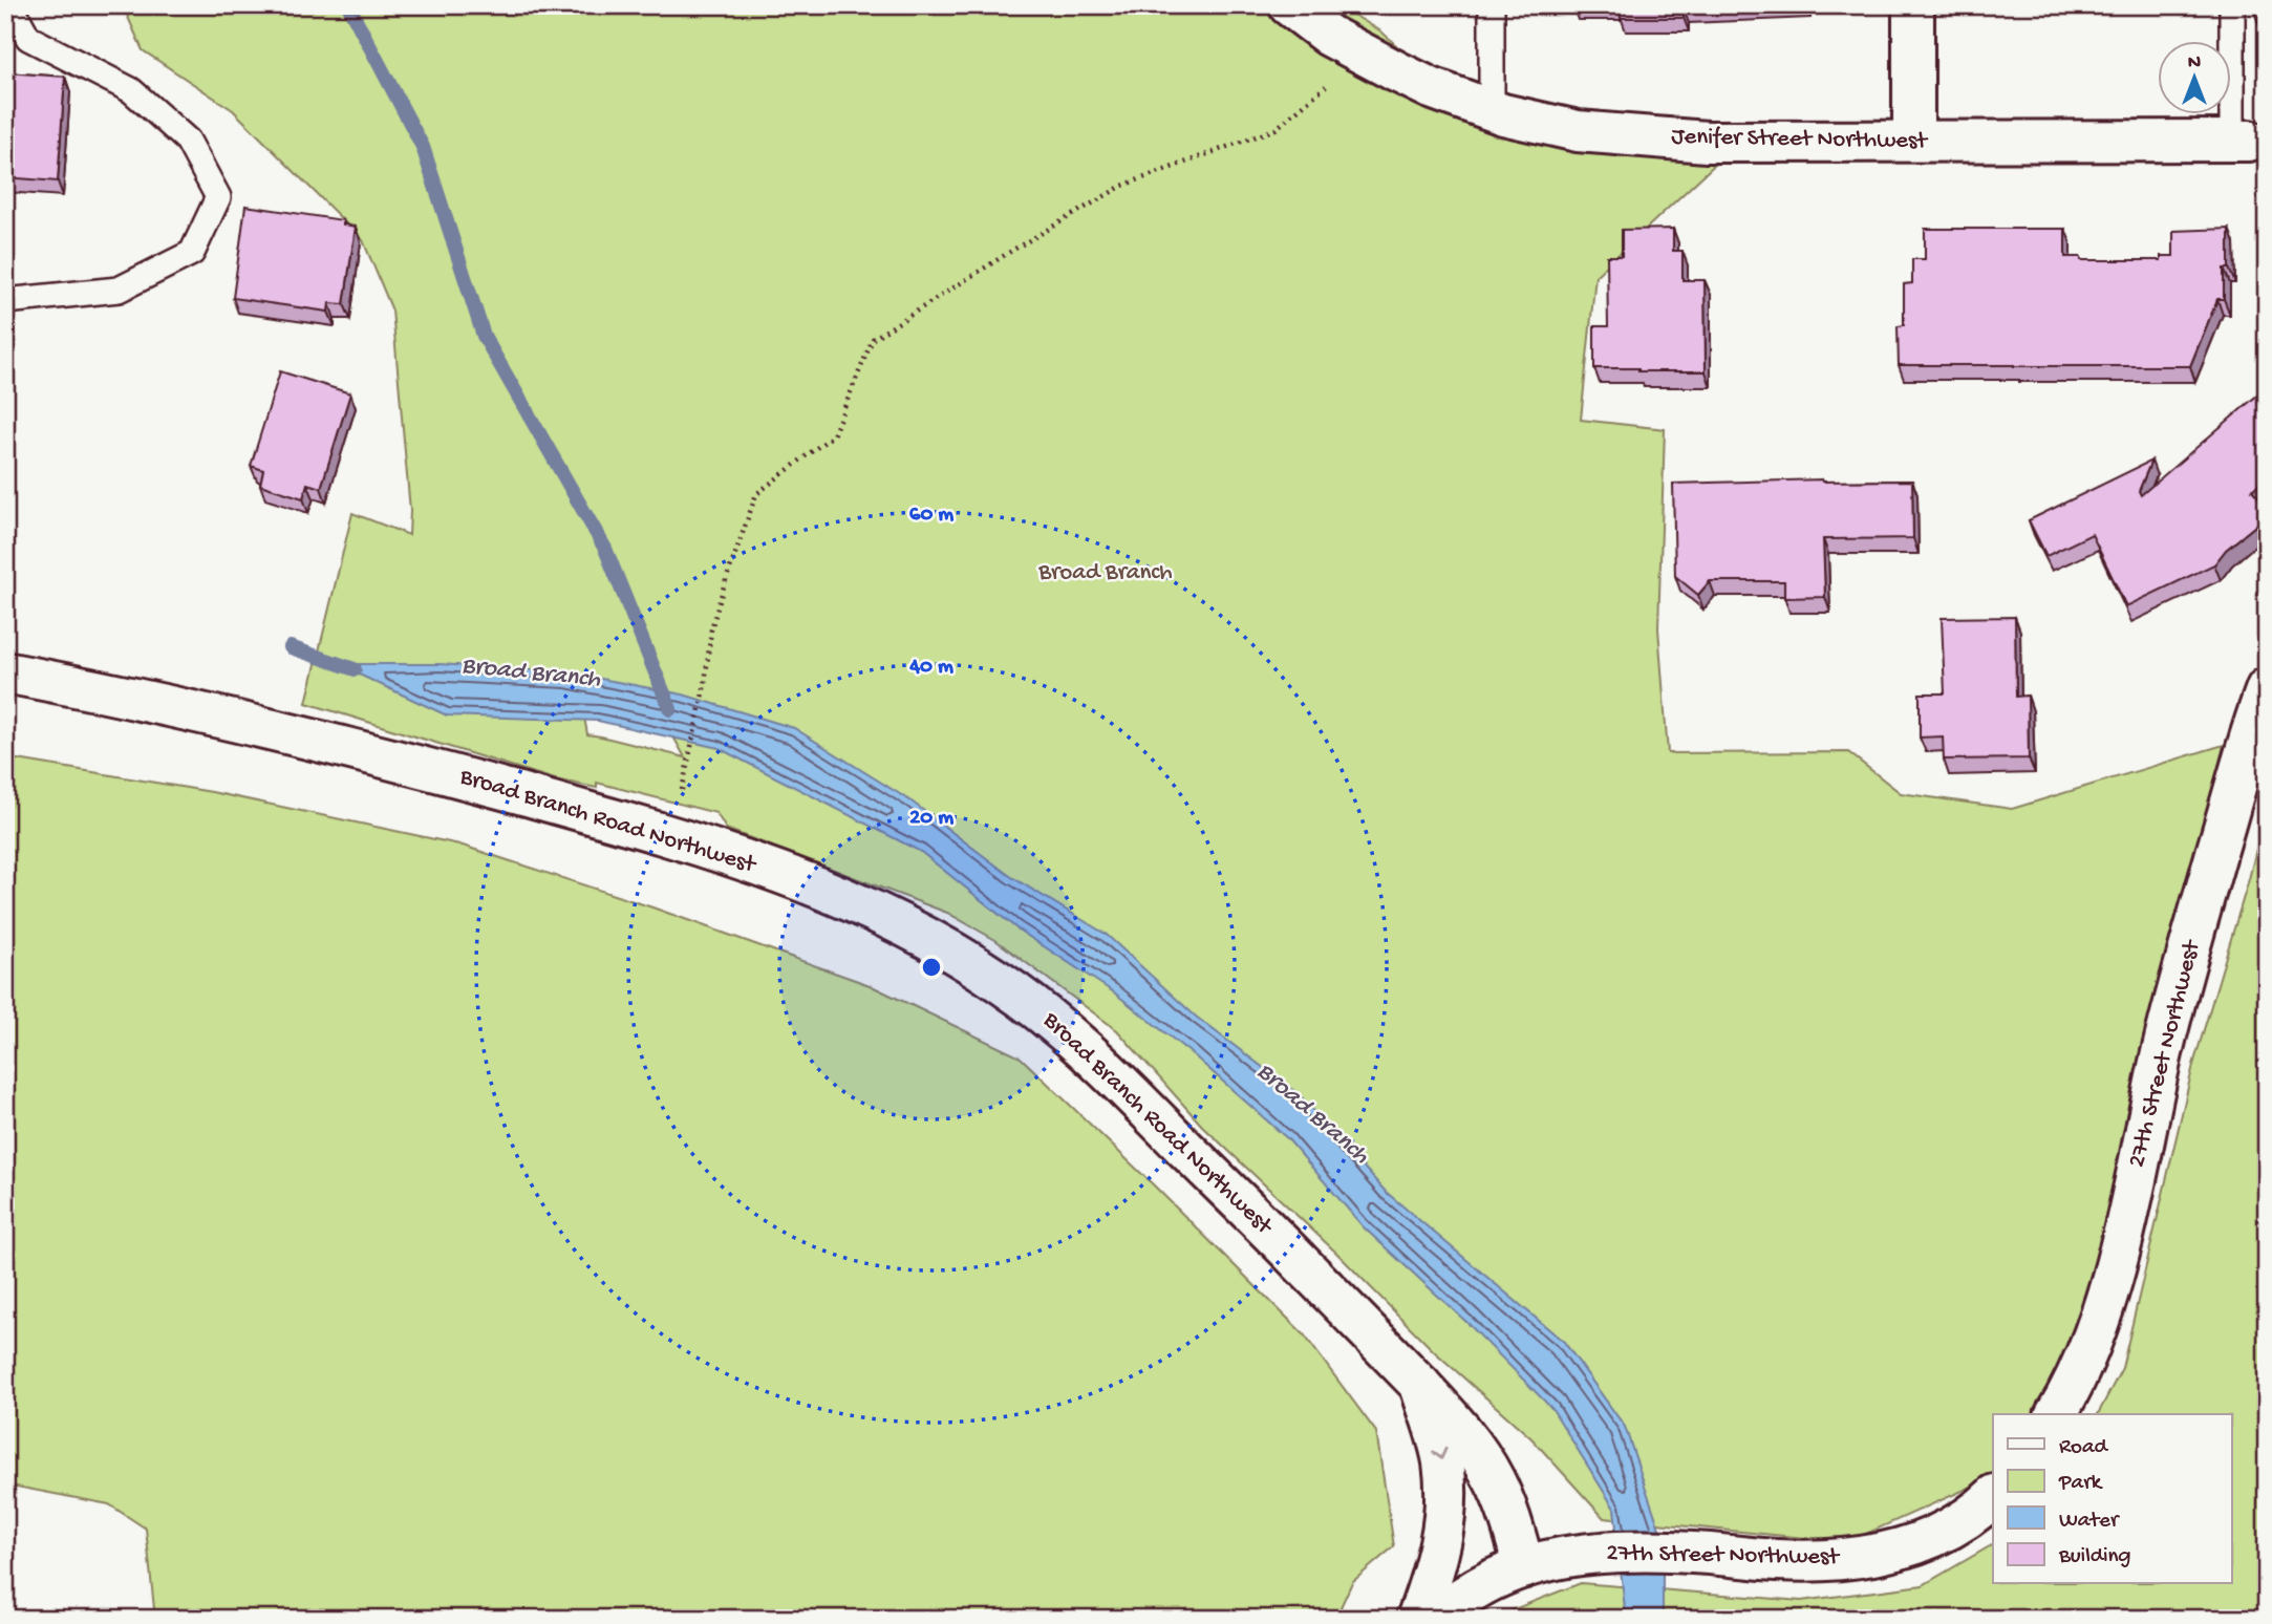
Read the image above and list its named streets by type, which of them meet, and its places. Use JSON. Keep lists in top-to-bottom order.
{
  "streets": {
    "street": ["Jenifer Street Northwest", "Broad Branch Road Northwest", "27th Street Northwest"]
  },
  "crossings": [
    ["Broad Branch Road Northwest", "27th Street Northwest"]
  ],
  "water": ["Broad Branch"],
  "parks": ["Broad Branch"],
  "legend": [
    "Road",
    "Park",
    "Water",
    "Building"
  ],
  "north": "top",
  "rings": ["60 m", "40 m", "20 m"]
}
